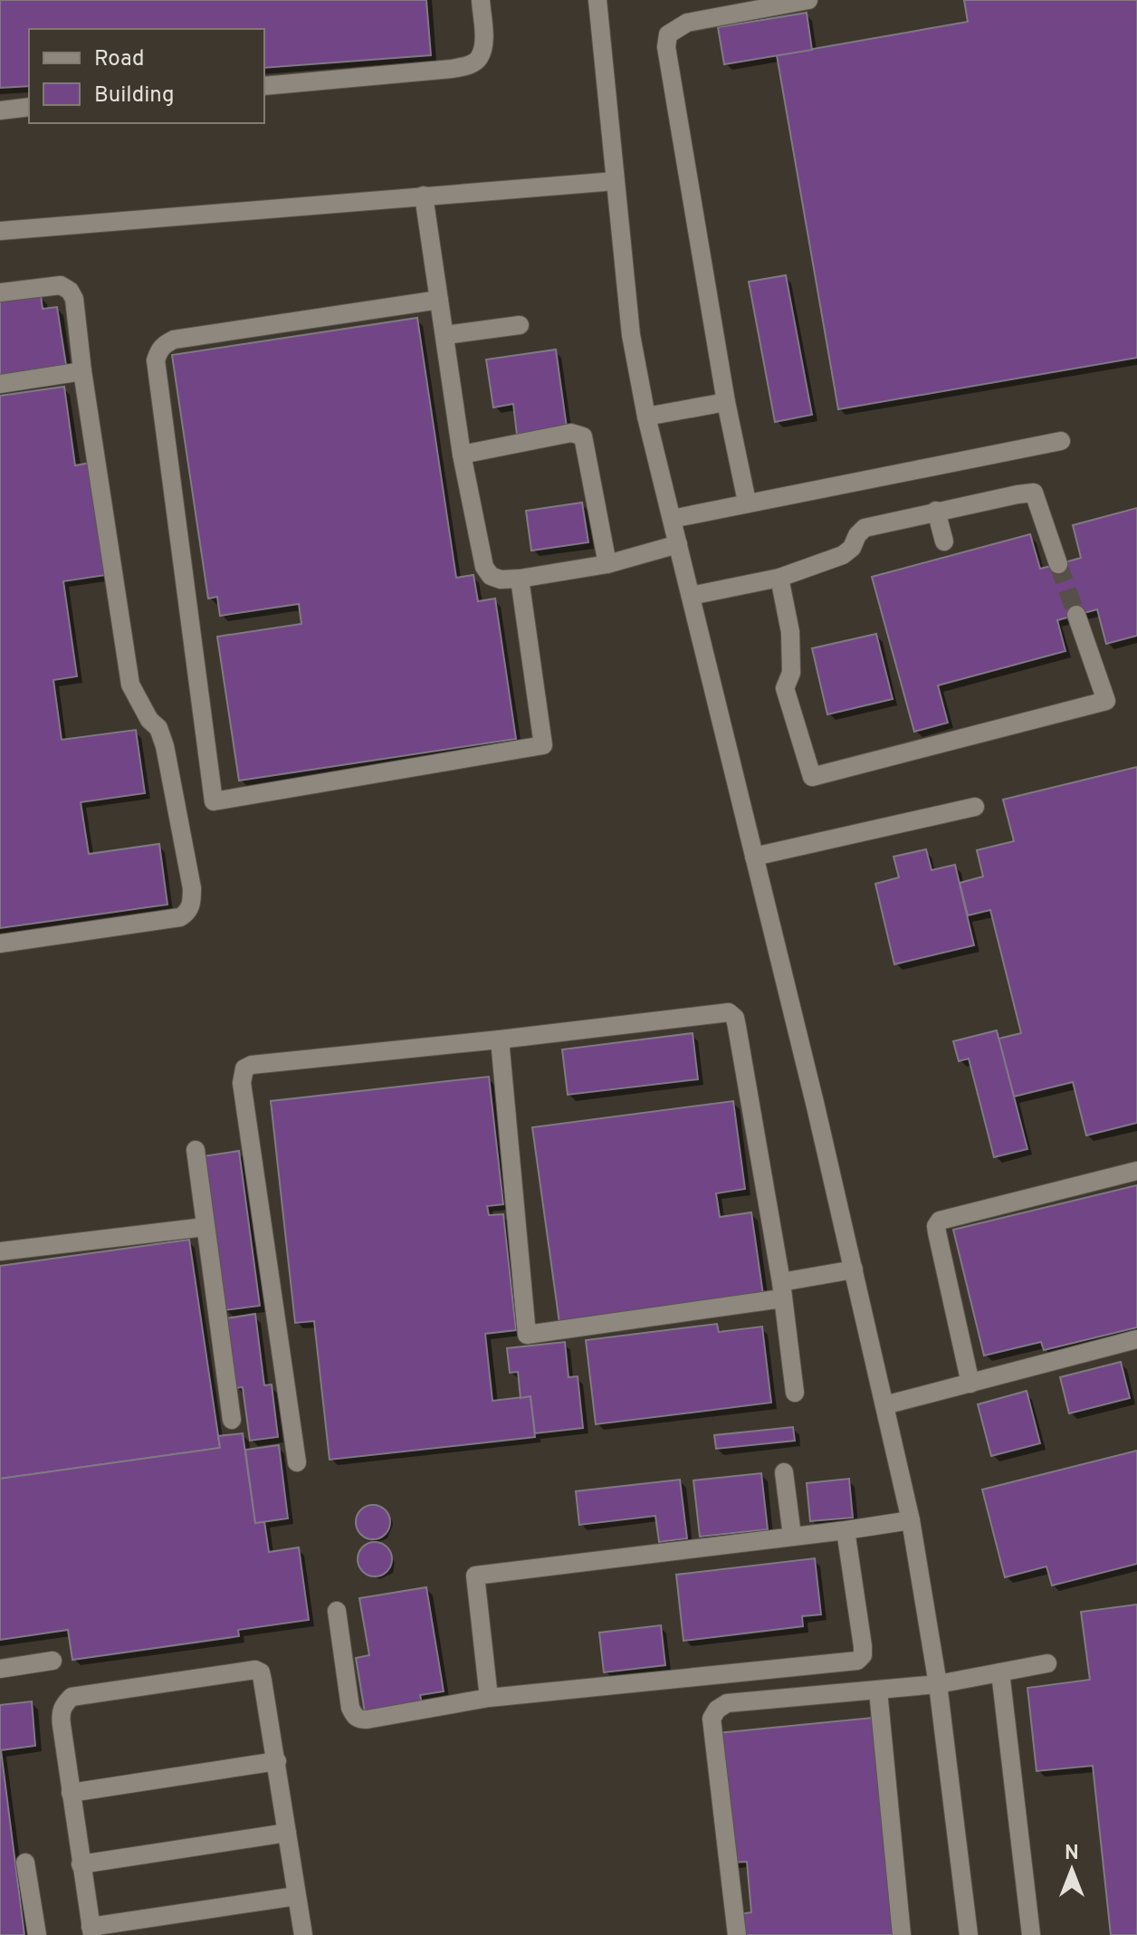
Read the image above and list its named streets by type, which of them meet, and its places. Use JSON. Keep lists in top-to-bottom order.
{
  "legend": ["Road", "Building"],
  "north": "top"
}
